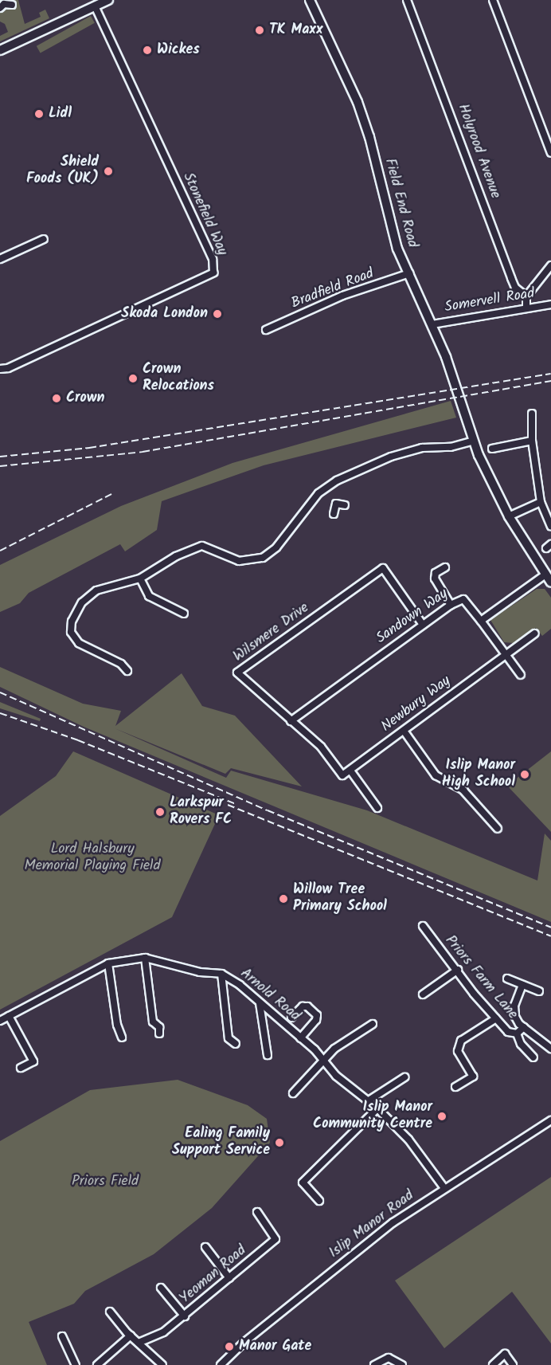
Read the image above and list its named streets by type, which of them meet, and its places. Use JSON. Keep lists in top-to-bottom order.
{
  "streets": {
    "street": [
      "Holyrood Avenue",
      "Field End Road",
      "Stonefield Way",
      "Bradfield Road",
      "Somervell Road",
      "Sandown Way",
      "Wilsmere Drive",
      "Newbury Way",
      "Priors Farm Lane",
      "Arnold Road",
      "Islip Manor Road",
      "Yeoman Road"
    ]
  },
  "crossings": [
    ["Field End Road", "Bradfield Road"],
    ["Field End Road", "Somervell Road"],
    ["Sandown Way", "Wilsmere Drive"],
    ["Wilsmere Drive", "Newbury Way"],
    ["Arnold Road", "Islip Manor Road"]
  ],
  "parks": ["Lord Halsbury Memorial Playing Field", "Priors Field"],
  "places": [
    "TK Maxx",
    "Wickes",
    "Lidl",
    "Shield Foods (UK)",
    "Skoda London",
    "Crown Relocations",
    "Crown",
    "Islip Manor High School",
    "Larkspur Rovers FC",
    "Willow Tree Primary School",
    "Islip Manor Community Centre",
    "Ealing Family Support Service",
    "Manor Gate"
  ]
}
